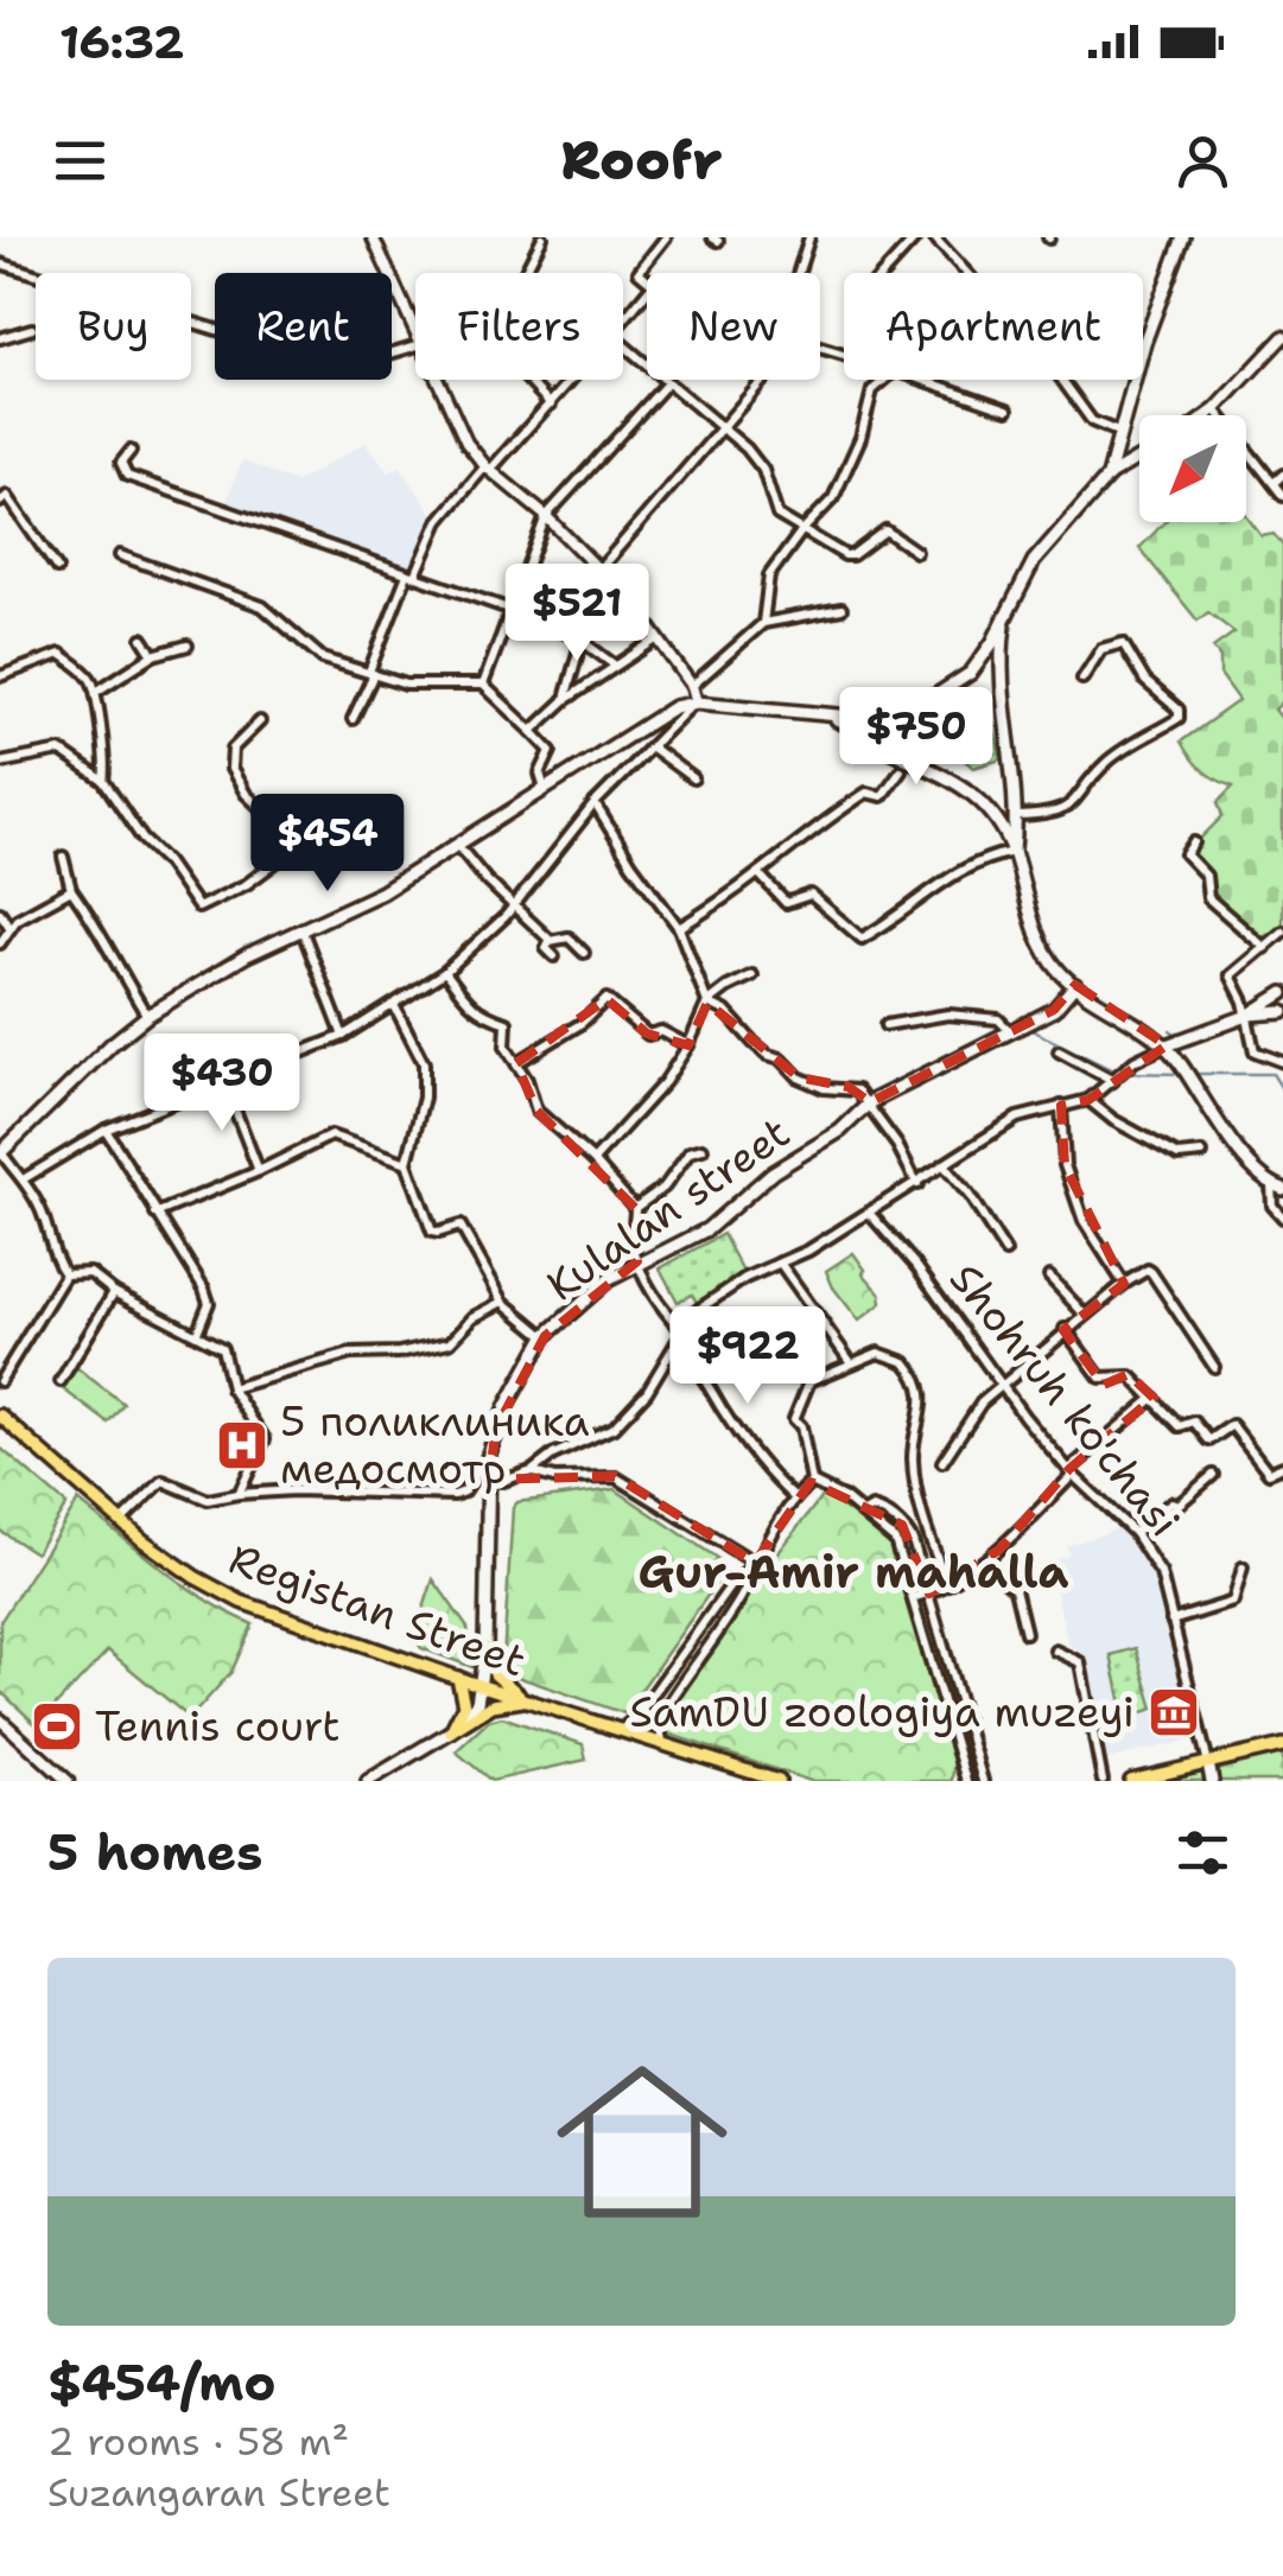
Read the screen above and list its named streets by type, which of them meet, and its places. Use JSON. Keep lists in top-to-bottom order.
{
  "streets": {
    "main road": ["Kulalan street", "Shohruh ko'chasi", "Registan Street"]
  },
  "crossings": [
    ["Kulalan street", "Registan Street"]
  ],
  "districts": ["Gur-Amir mahalla"],
  "places": {
    "hospital": ["5 поликлиника медосмотр"],
    "museum": ["SamDU zoologiya muzeyi"],
    "sports": ["Tennis court"]
  },
  "north": "bottom left",
  "page": {
    "status": "16:32",
    "header": "Roofr",
    "chip": [
      "Buy",
      "Rent",
      "Filters",
      "New",
      "Apartment"
    ],
    "price": [
      "$521",
      "$750",
      "$454",
      "$430",
      "$922"
    ],
    "heading": "5 homes",
    "list": [
      {
        "name": "$454/mo",
        "note": "2 rooms · 58 m² · Suzangaran Street"
      }
    ]
  }
}
